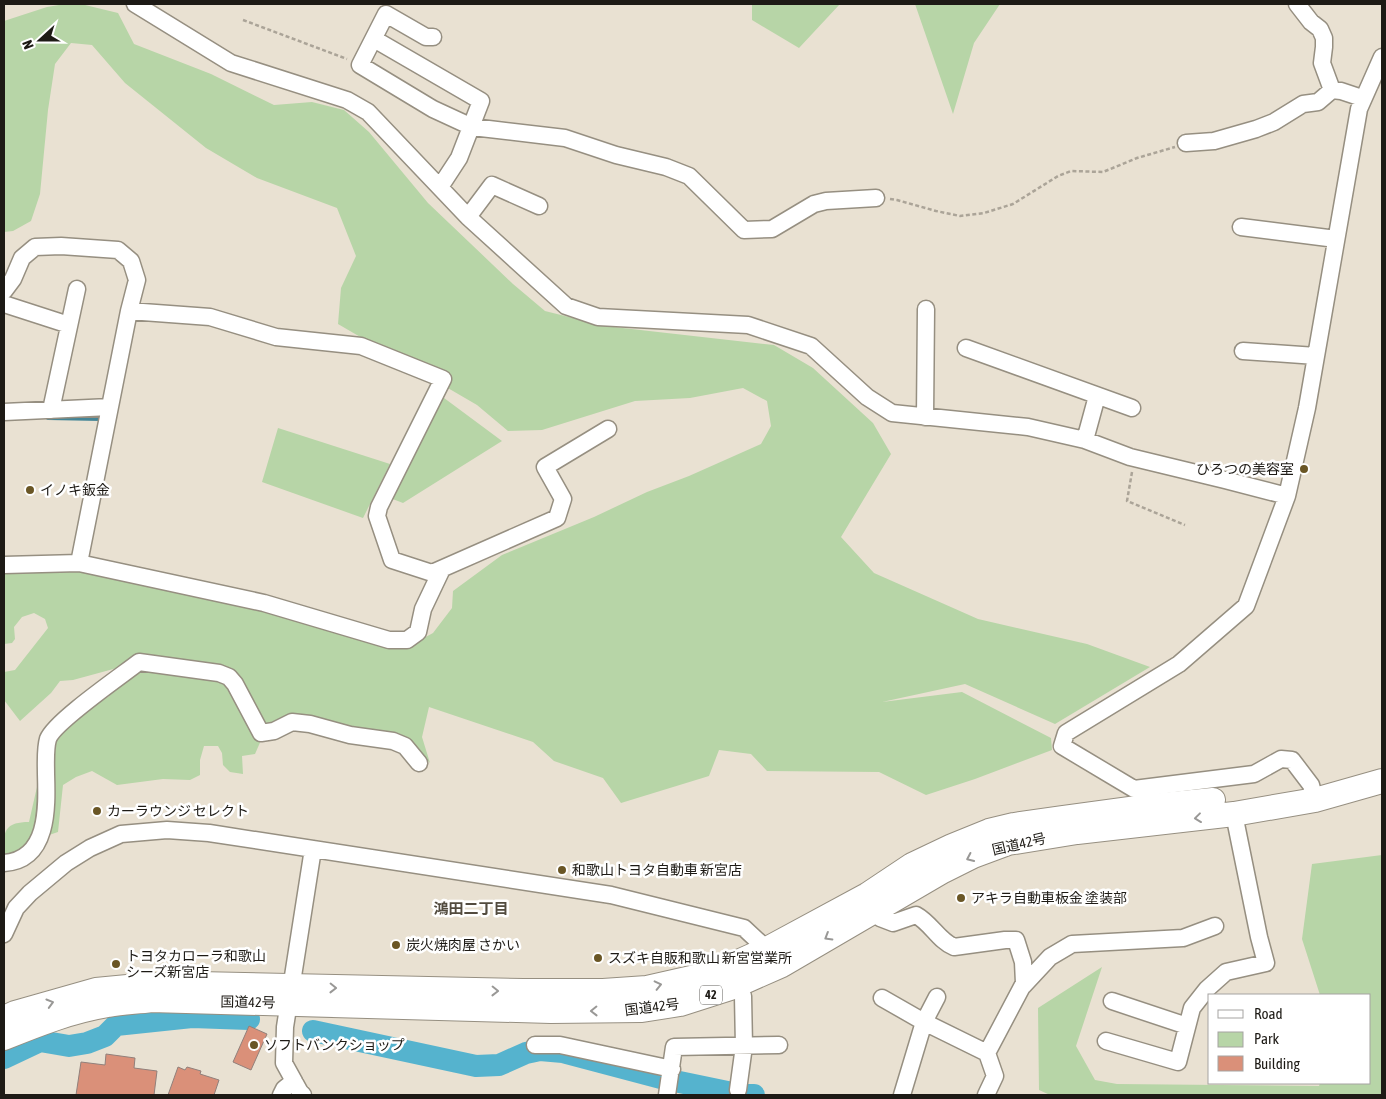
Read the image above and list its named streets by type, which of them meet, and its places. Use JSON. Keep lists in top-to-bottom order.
{
  "streets": {
    "highway": ["国道42号", "42"]
  },
  "districts": ["鴻田二丁目"],
  "places": [
    "ひろつの美容室",
    "イノキ鈑金",
    "カーラウンジ セレクト",
    "和歌山トヨタ自動車 新宮店",
    "アキラ自動車板金 塗装部",
    "炭火焼肉屋 さかい",
    "スズキ自販和歌山 新宮営業所",
    "トヨタカローラ和歌山 シーズ新宮店",
    "ソフトバンクショップ"
  ],
  "legend": ["Road", "Park", "Building"],
  "north": "left"
}
